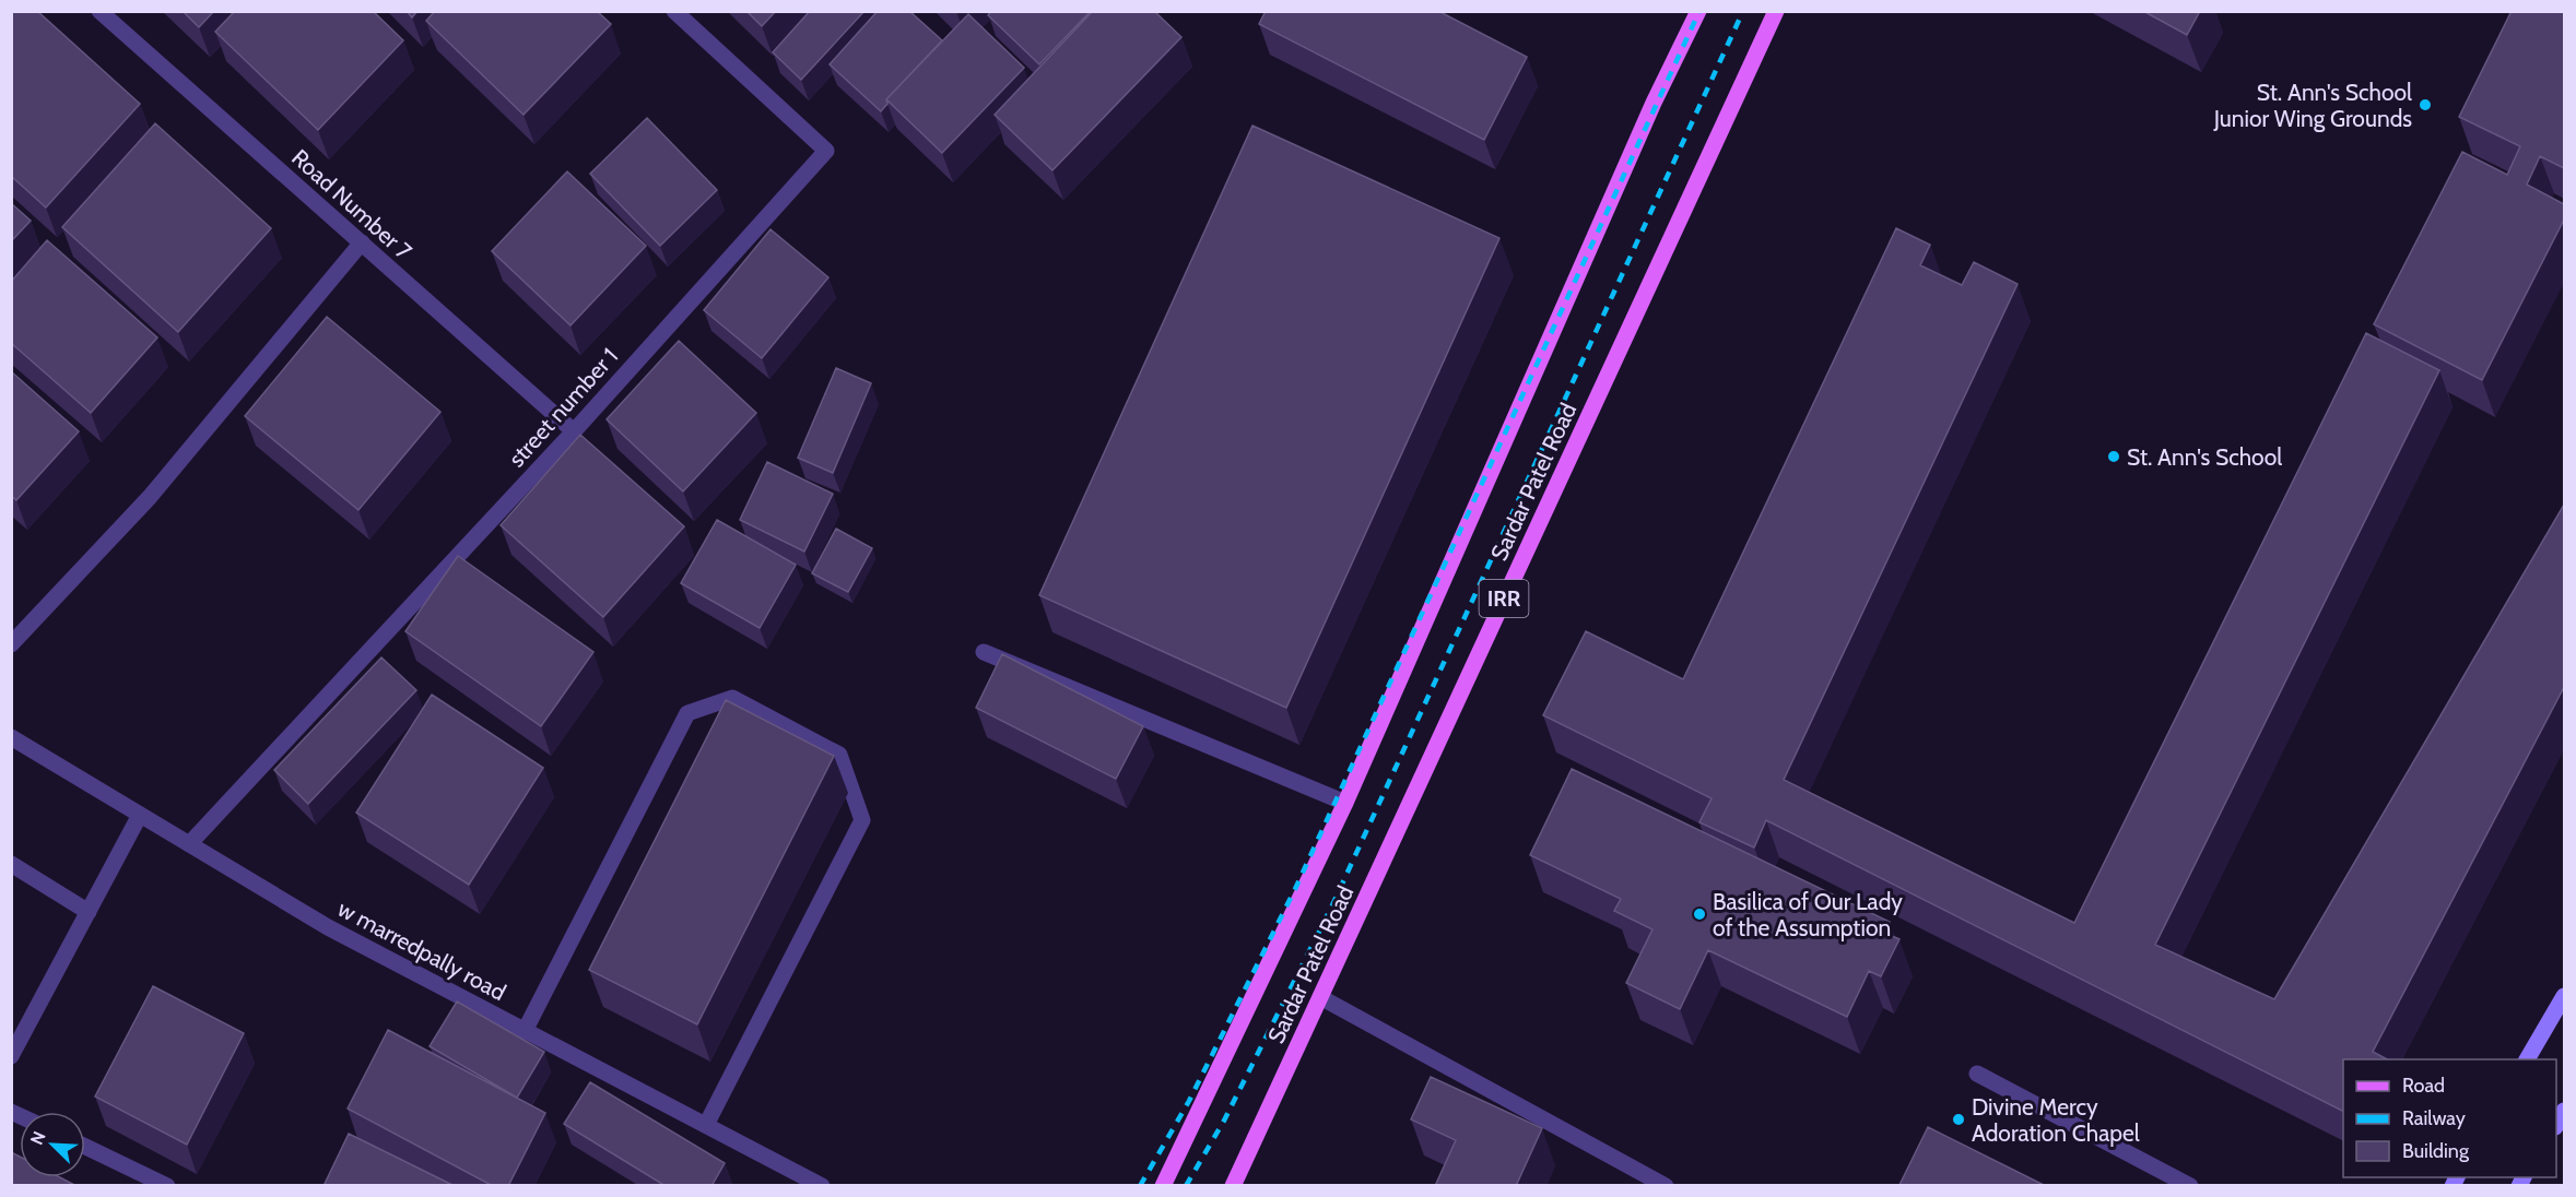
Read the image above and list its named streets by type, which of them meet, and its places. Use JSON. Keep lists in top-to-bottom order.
{
  "streets": {
    "main road": ["Sardar Patel Road", "IRR"],
    "street": ["Road Number 7", "street number 1", "w marredpally road"]
  },
  "crossings": [
    ["Road Number 7", "street number 1"],
    ["street number 1", "w marredpally road"]
  ],
  "places": [
    "St. Ann's School Junior Wing Grounds",
    "St. Ann's School",
    "Basilica of Our Lady of the Assumption",
    "Divine Mercy Adoration Chapel"
  ],
  "legend": ["Road", "Railway", "Building"],
  "north": "top left"
}
